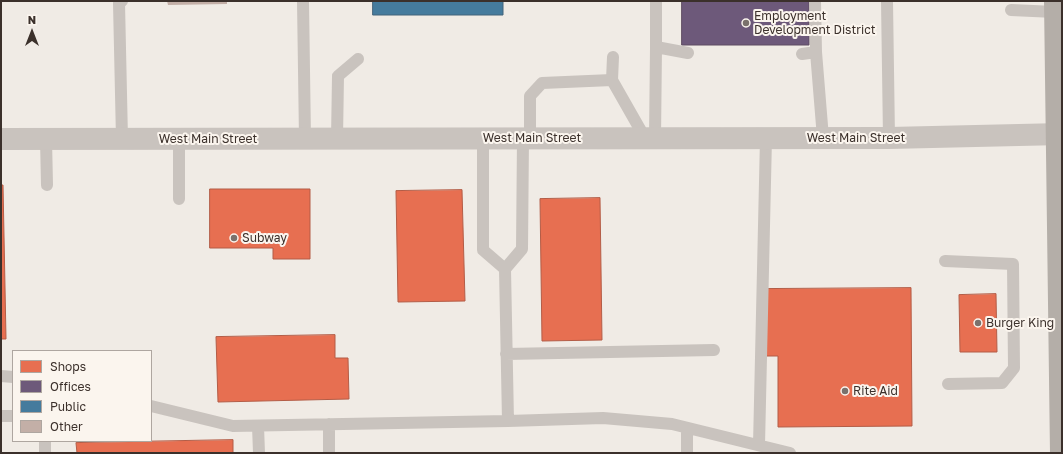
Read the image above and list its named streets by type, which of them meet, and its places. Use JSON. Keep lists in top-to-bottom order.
{
  "streets": {
    "street": ["West Main Street"]
  },
  "places": [
    "Employment Development District",
    "Subway",
    "Burger King",
    "Rite Aid"
  ],
  "legend": [
    "Shops",
    "Offices",
    "Public",
    "Other"
  ],
  "north": "top"
}
